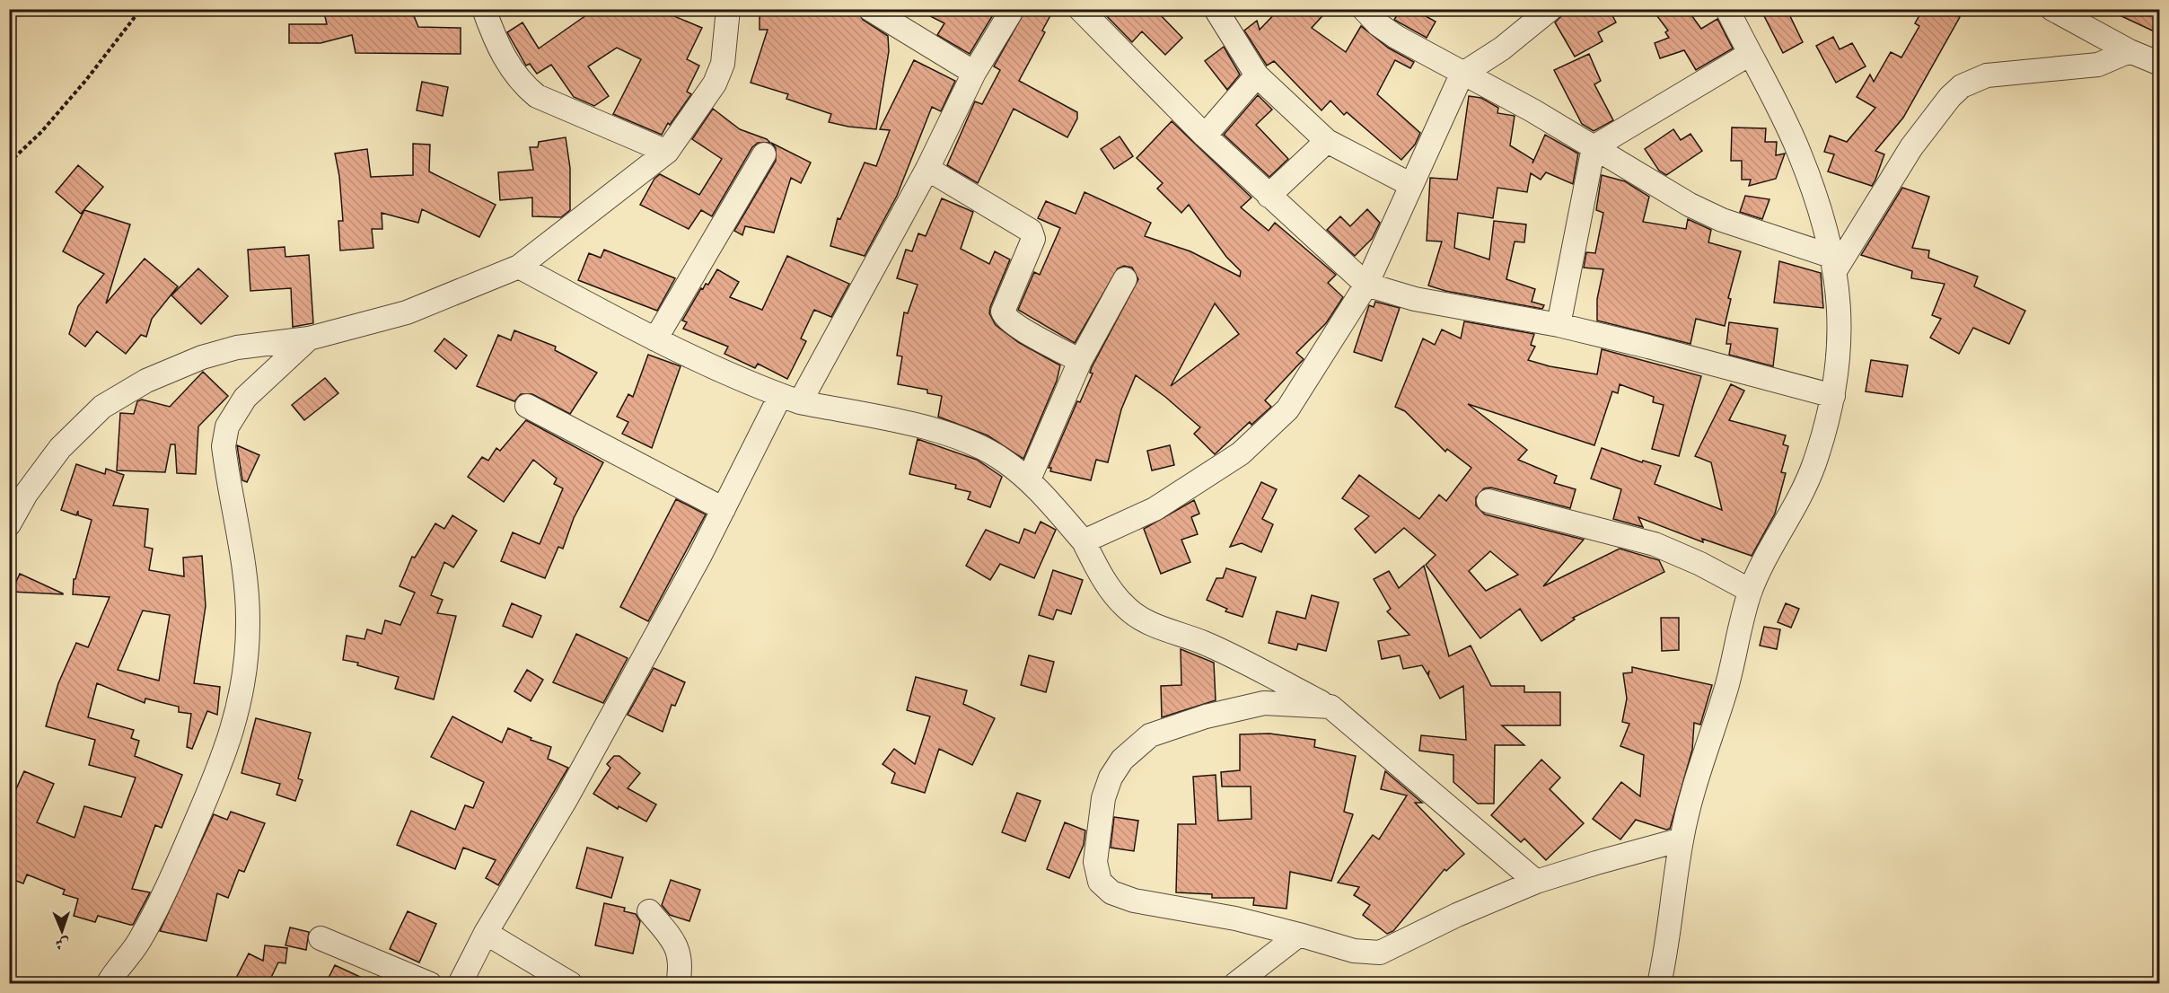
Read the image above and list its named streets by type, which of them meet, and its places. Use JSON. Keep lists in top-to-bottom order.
{
  "north": "bottom"
}
